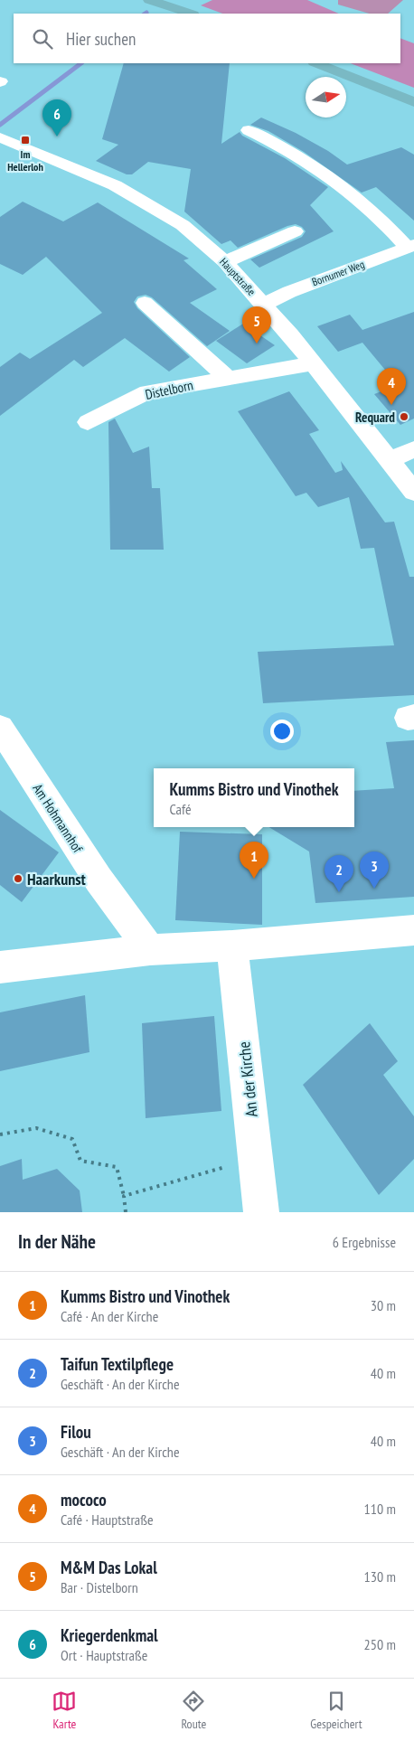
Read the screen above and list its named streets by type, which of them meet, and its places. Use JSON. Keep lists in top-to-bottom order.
{
  "streets": {
    "street": [
      "Bornumer Weg",
      "Hauptstraße",
      "Distelborn",
      "Am Hohmannhof",
      "An der Kirche"
    ]
  },
  "crossings": [
    ["Bornumer Weg", "Hauptstraße"],
    ["Hauptstraße", "Distelborn"]
  ],
  "places": {
    "transit": ["Im Hellerloh"],
    "other": ["Requard", "Haarkunst"]
  },
  "north": "right",
  "page": {
    "search": "Hier suchen",
    "pins": [
      "6",
      "5",
      "4",
      "1",
      "3",
      "2"
    ],
    "popup": ["Kumms Bistro und Vinothek", "Café"],
    "heading": ["In der Nähe", "6 Ergebnisse"],
    "list": [
      {
        "mark": "1",
        "name": "Kumms Bistro und Vinothek",
        "note": "Café · An der Kirche",
        "value": "30 m"
      },
      {
        "mark": "2",
        "name": "Taifun Textilpflege",
        "note": "Geschäft · An der Kirche",
        "value": "40 m"
      },
      {
        "mark": "3",
        "name": "Filou",
        "note": "Geschäft · An der Kirche",
        "value": "40 m"
      },
      {
        "mark": "4",
        "name": "mococo",
        "note": "Café · Hauptstraße",
        "value": "110 m"
      },
      {
        "mark": "5",
        "name": "M&M Das Lokal",
        "note": "Bar · Distelborn",
        "value": "130 m"
      },
      {
        "mark": "6",
        "name": "Kriegerdenkmal",
        "note": "Ort · Hauptstraße",
        "value": "250 m"
      }
    ],
    "nav": ["Karte", "Route", "Gespeichert"]
  }
}
